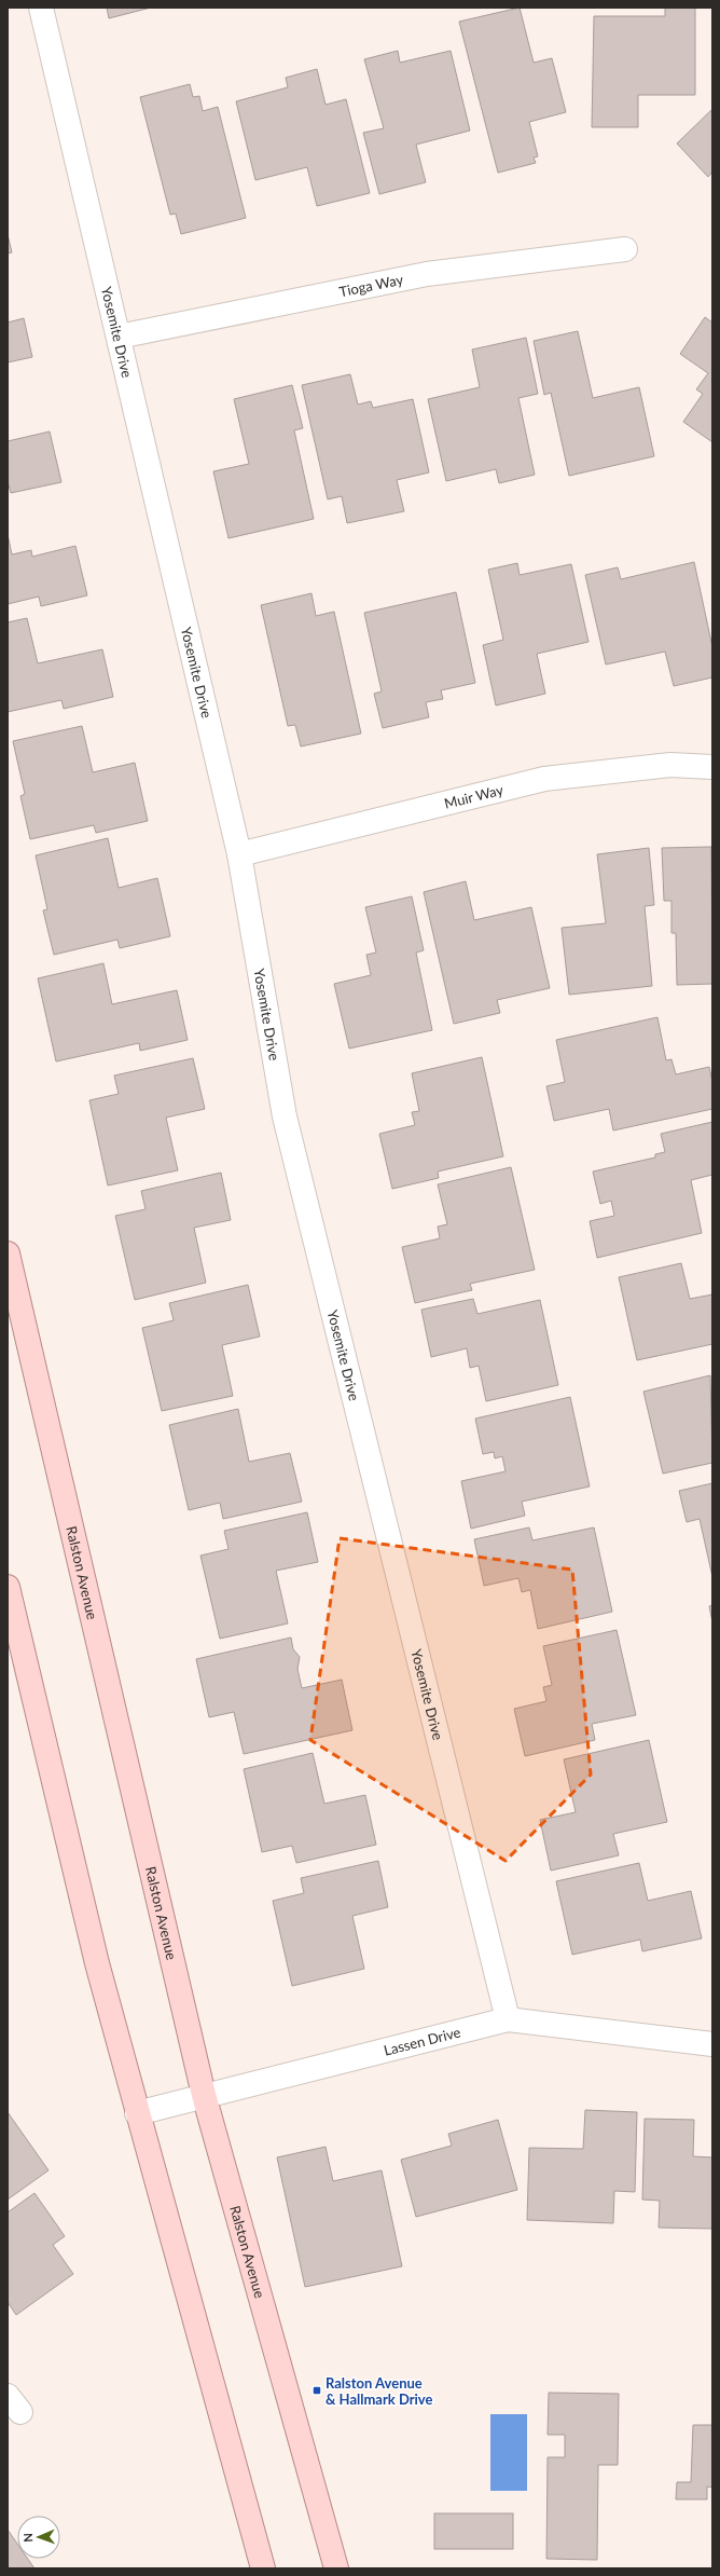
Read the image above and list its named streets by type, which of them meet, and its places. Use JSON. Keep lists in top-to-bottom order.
{
  "streets": {
    "main road": ["Ralston Avenue"],
    "street": [
      "Tioga Way",
      "Yosemite Drive",
      "Muir Way",
      "Lassen Drive"
    ]
  },
  "crossings": [
    ["Tioga Way", "Yosemite Drive"],
    ["Yosemite Drive", "Muir Way"],
    ["Yosemite Drive", "Lassen Drive"],
    ["Ralston Avenue", "Lassen Drive"]
  ],
  "places": {
    "transit": ["Ralston Avenue & Hallmark Drive"]
  },
  "north": "left"
}
